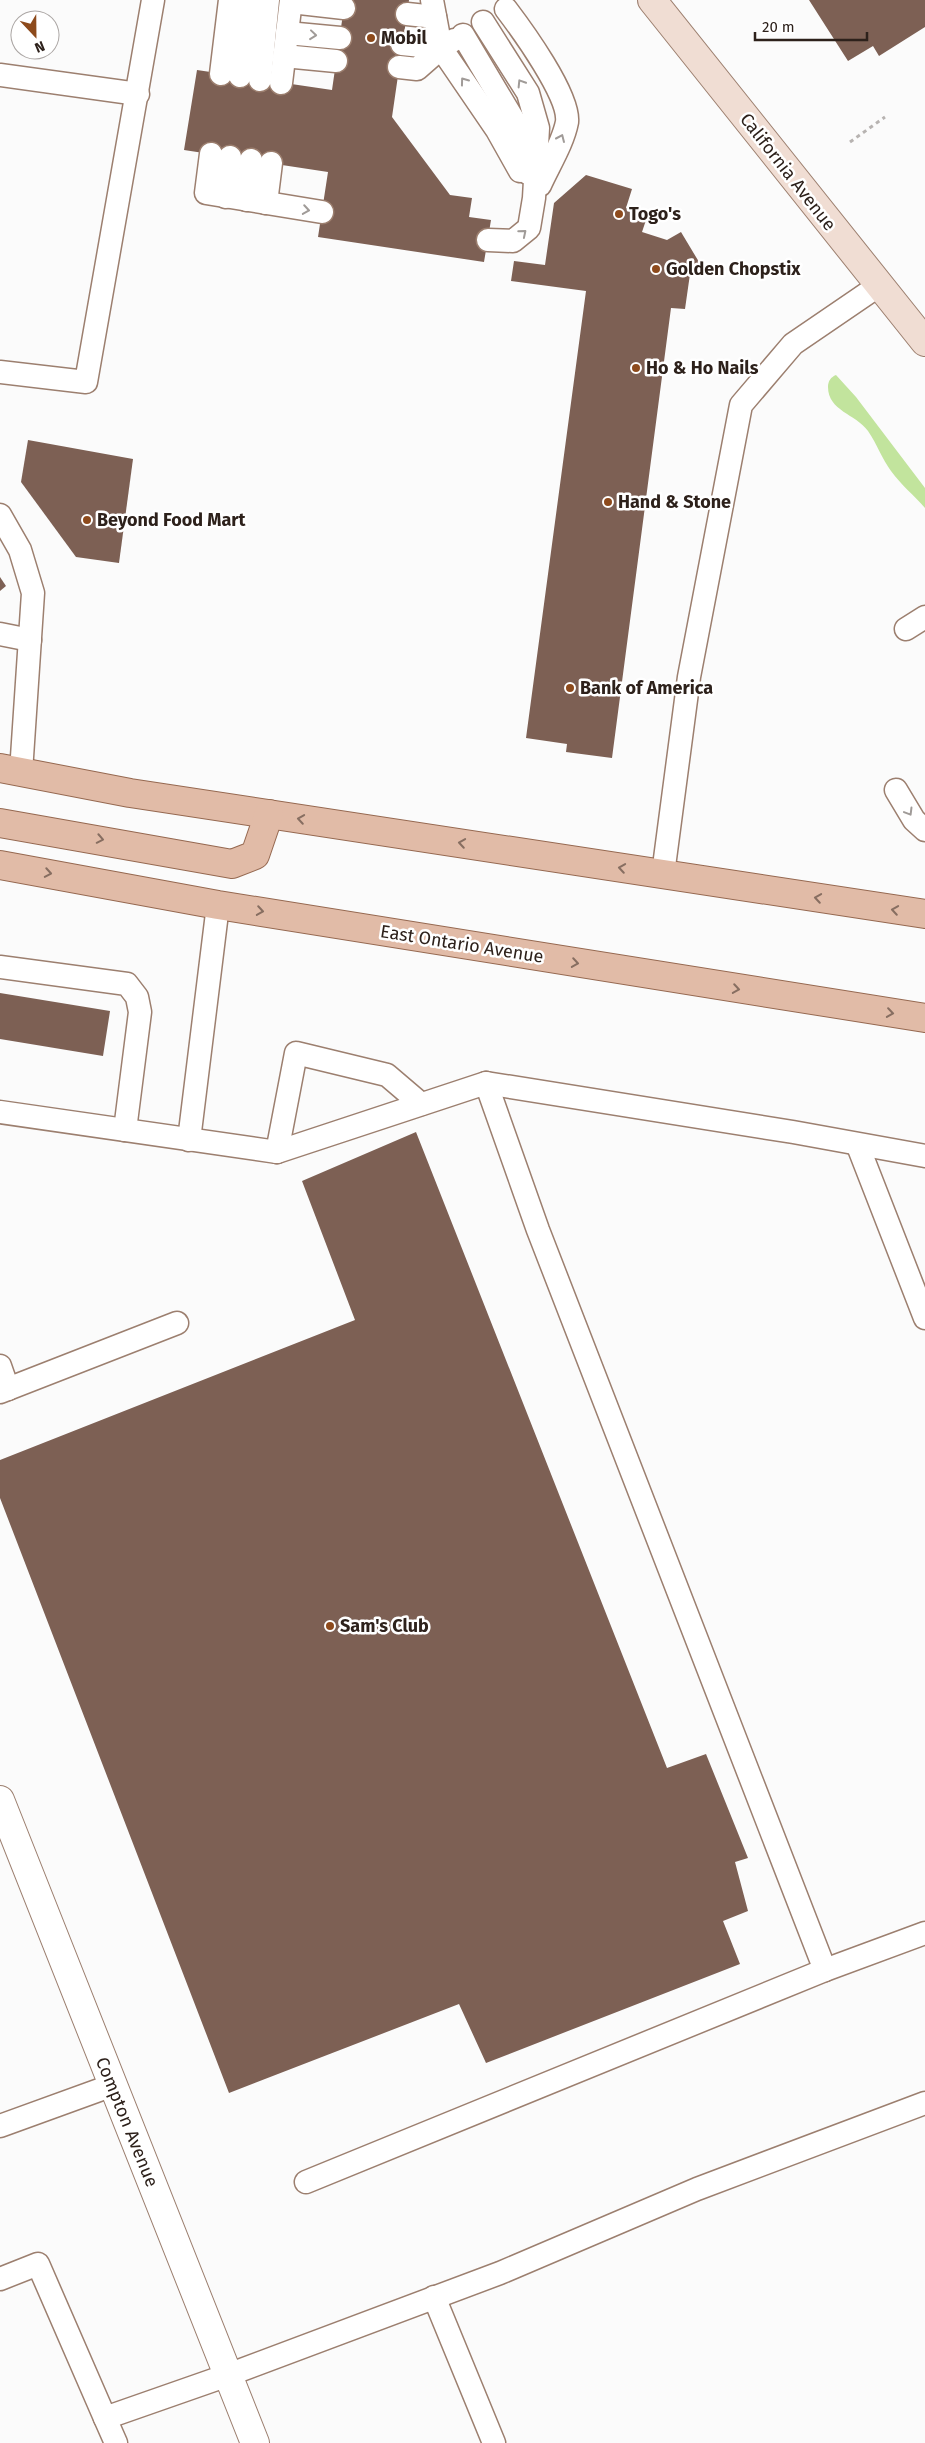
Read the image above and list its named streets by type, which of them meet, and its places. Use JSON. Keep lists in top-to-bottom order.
{
  "streets": {
    "main road": ["California Avenue", "East Ontario Avenue"],
    "street": ["Compton Avenue"]
  },
  "places": [
    "Mobil",
    "Togo's",
    "Golden Chopstix",
    "Ho & Ho Nails",
    "Hand & Stone",
    "Beyond Food Mart",
    "Bank of America",
    "Sam's Club"
  ],
  "scale_bar": "20 m",
  "north": "bottom"
}
